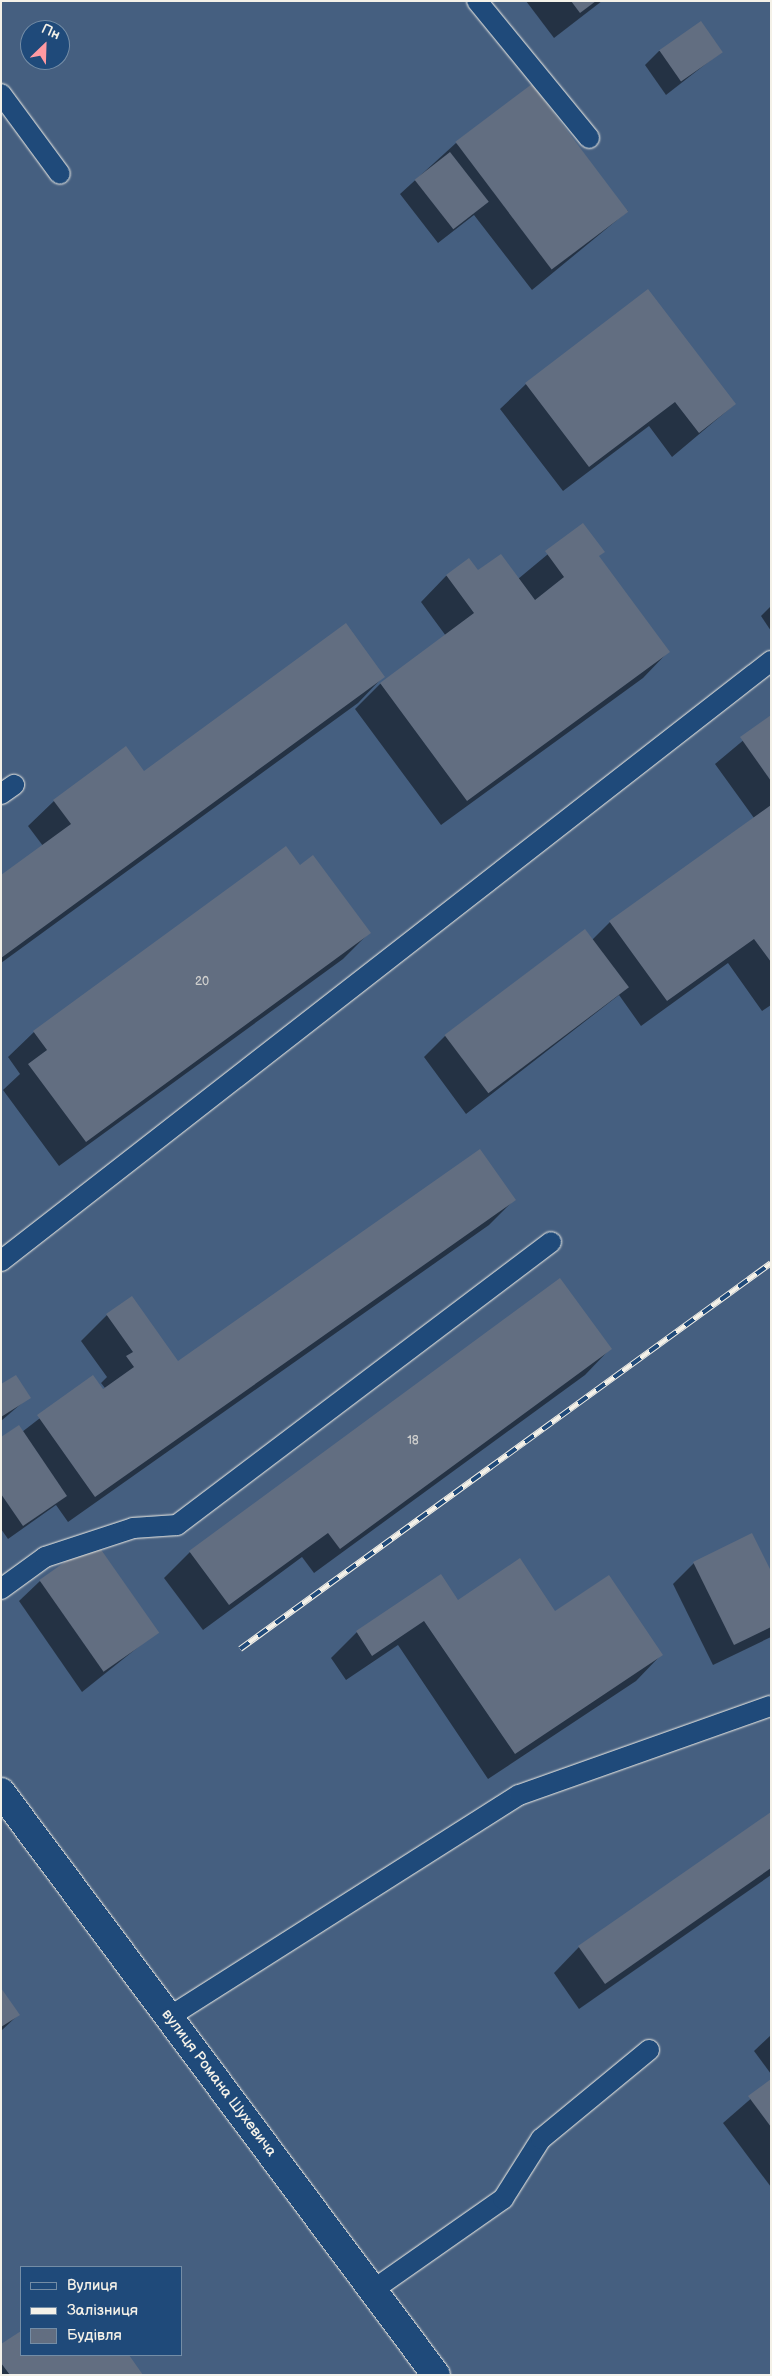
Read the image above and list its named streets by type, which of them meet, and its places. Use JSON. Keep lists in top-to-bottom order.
{
  "streets": {
    "street": ["вулиця Романа Шухевича"]
  },
  "house_numbers": ["20", "18"],
  "legend": ["Вулиця", "Залізниця", "Будівля"],
  "north": "top right"
}
